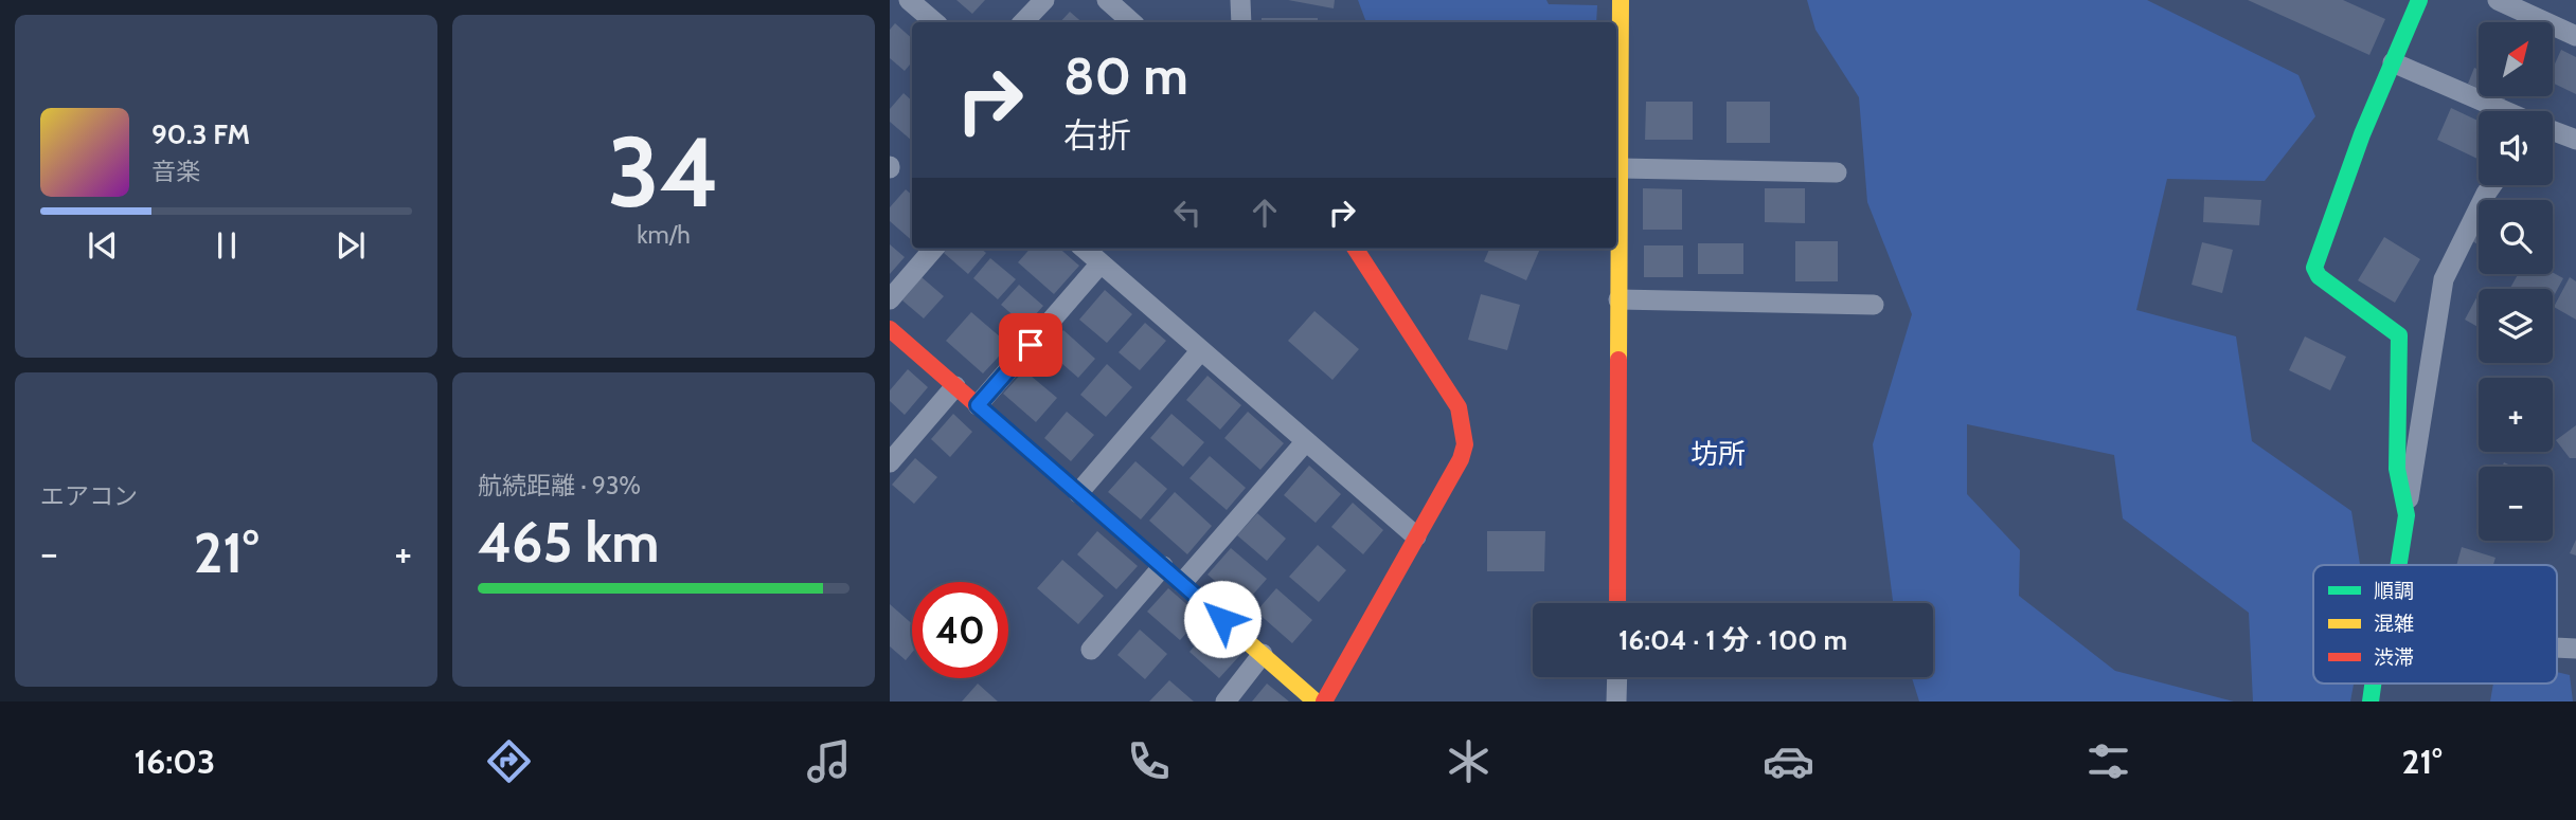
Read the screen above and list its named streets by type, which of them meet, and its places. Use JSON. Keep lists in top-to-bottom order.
{
  "districts": ["坊所"],
  "legend": ["順調", "混雑", "渋滞"],
  "north": "top right",
  "page": {
    "tile": [
      ["34", "km/h"],
      "エアコン",
      ["航続距離 · 93%", "465 km"]
    ],
    "map_buttons": ["+", "−"],
    "turn": ["80 m", "右折"],
    "song": ["90.3 FM", "音楽"],
    "heat": ["−", "21°", "+"],
    "limit": "40",
    "trip": "16:04 · 1 分 · 100 m",
    "tabs": ["16:03", "21°"]
  }
}
